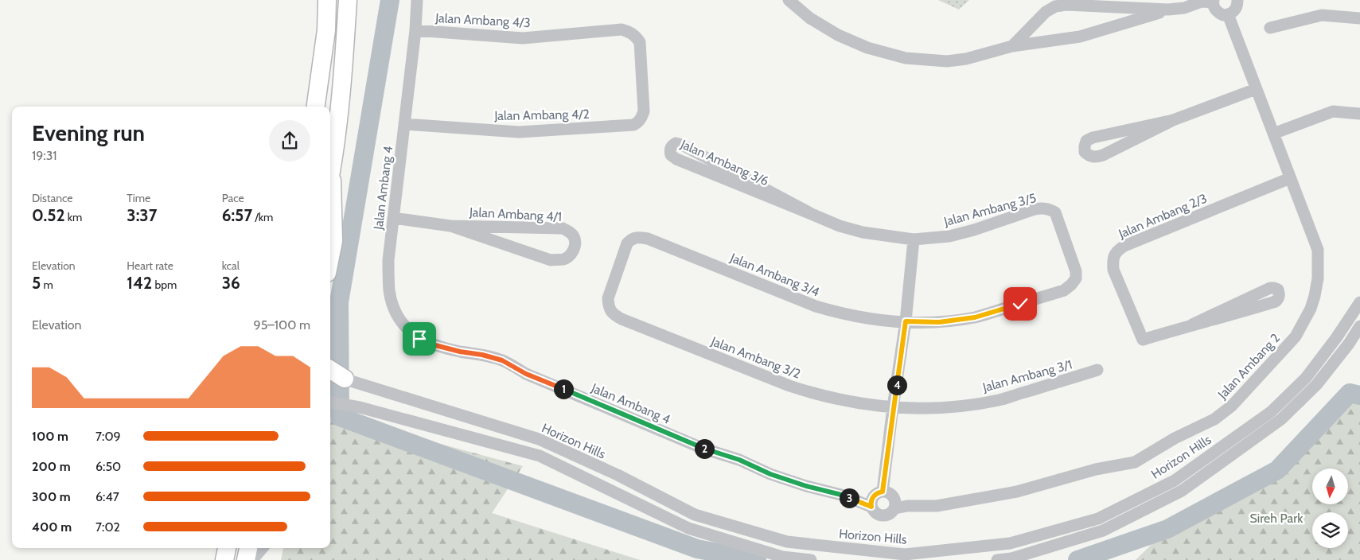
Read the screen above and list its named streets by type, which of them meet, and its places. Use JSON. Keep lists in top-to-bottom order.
{
  "streets": {
    "street": [
      "Jalan Ambang 4/3",
      "Jalan Ambang 4/2",
      "Jalan Ambang 3/6",
      "Jalan Ambang 4",
      "Jalan Ambang 3/5",
      "Jalan Ambang 4/1",
      "Jalan Ambang 2/3",
      "Jalan Ambang 3/4",
      "Jalan Ambang 3/2",
      "Jalan Ambang 2",
      "Jalan Ambang 3/1",
      "Horizon Hills"
    ]
  },
  "crossings": [
    ["Jalan Ambang 4/3", "Jalan Ambang 4/2"],
    ["Jalan Ambang 4/3", "Jalan Ambang 4"],
    ["Jalan Ambang 4/2", "Jalan Ambang 4"],
    ["Jalan Ambang 3/6", "Jalan Ambang 3/5"],
    ["Jalan Ambang 4", "Jalan Ambang 4/1"],
    ["Jalan Ambang 4", "Jalan Ambang 2"],
    ["Jalan Ambang 3/5", "Jalan Ambang 3/4"],
    ["Jalan Ambang 2/3", "Jalan Ambang 2"],
    ["Jalan Ambang 3/4", "Jalan Ambang 3/2"],
    ["Jalan Ambang 3/2", "Jalan Ambang 3/1"]
  ],
  "parks": ["Sireh Park"],
  "north": "bottom",
  "page": {
    "heading": ["Evening run", "19:31"],
    "stats": [
      ["Distance", "0.52 km"],
      ["Time", "3:37"],
      ["Pace", "6:57 /km"],
      ["Elevation", "5 m"],
      ["Heart rate", "142 bpm"],
      ["kcal", "36"]
    ],
    "chart": ["Elevation", "95–100 m"],
    "pins": [
      "4",
      "1",
      "2",
      "3"
    ],
    "list": [
      {
        "name": "100 m",
        "note": "7:09"
      },
      {
        "name": "200 m",
        "note": "6:50"
      },
      {
        "name": "300 m",
        "note": "6:47"
      },
      {
        "name": "400 m",
        "note": "7:02"
      }
    ]
  }
}
